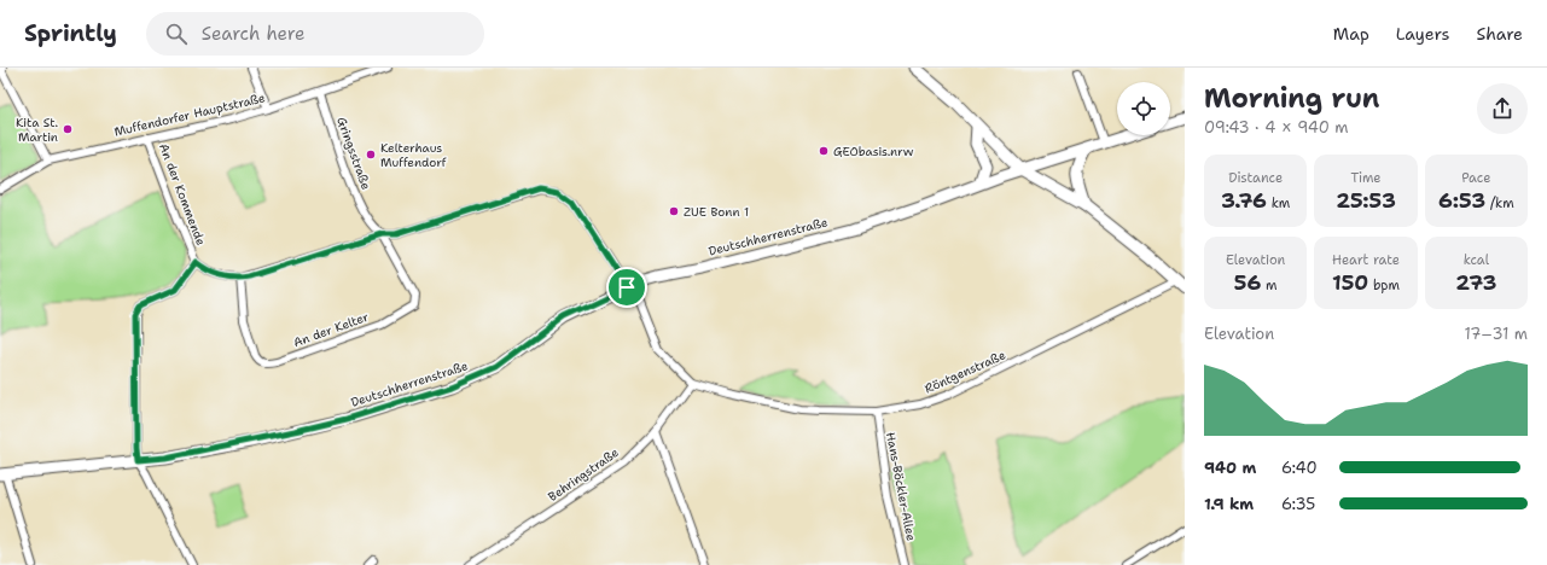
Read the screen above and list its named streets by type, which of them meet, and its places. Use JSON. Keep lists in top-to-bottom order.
{
  "streets": {
    "street": [
      "Muffendorfer Hauptstraße",
      "Gringsstraße",
      "An der Kommende",
      "Deutschherrenstraße",
      "An der Kelter",
      "Röntgenstraße",
      "Behringstraße",
      "Hans-Böckler-Allee"
    ]
  },
  "crossings": [
    ["Muffendorfer Hauptstraße", "Gringsstraße"],
    ["Muffendorfer Hauptstraße", "An der Kommende"],
    ["Gringsstraße", "An der Kelter"],
    ["An der Kommende", "Deutschherrenstraße"],
    ["Deutschherrenstraße", "Röntgenstraße"],
    ["Röntgenstraße", "Behringstraße"],
    ["Röntgenstraße", "Hans-Böckler-Allee"]
  ],
  "places": [
    "Kita St. Martin",
    "GEObasis.nrw",
    "Kelterhaus Muffendorf",
    "ZUE Bonn 1"
  ],
  "page": {
    "header": "Sprintly",
    "search": "Search here",
    "nav": ["Map", "Layers", "Share"],
    "heading": ["Morning run", "09:43 · 4 × 940 m"],
    "stats": [
      ["Distance", "3.76 km"],
      ["Time", "25:53"],
      ["Pace", "6:53 /km"],
      ["Elevation", "56 m"],
      ["Heart rate", "150 bpm"],
      ["kcal", "273"]
    ],
    "chart": ["Elevation", "17–31 m"],
    "list": [
      {
        "name": "940 m",
        "note": "6:40"
      },
      {
        "name": "1.9 km",
        "note": "6:35"
      }
    ]
  }
}
